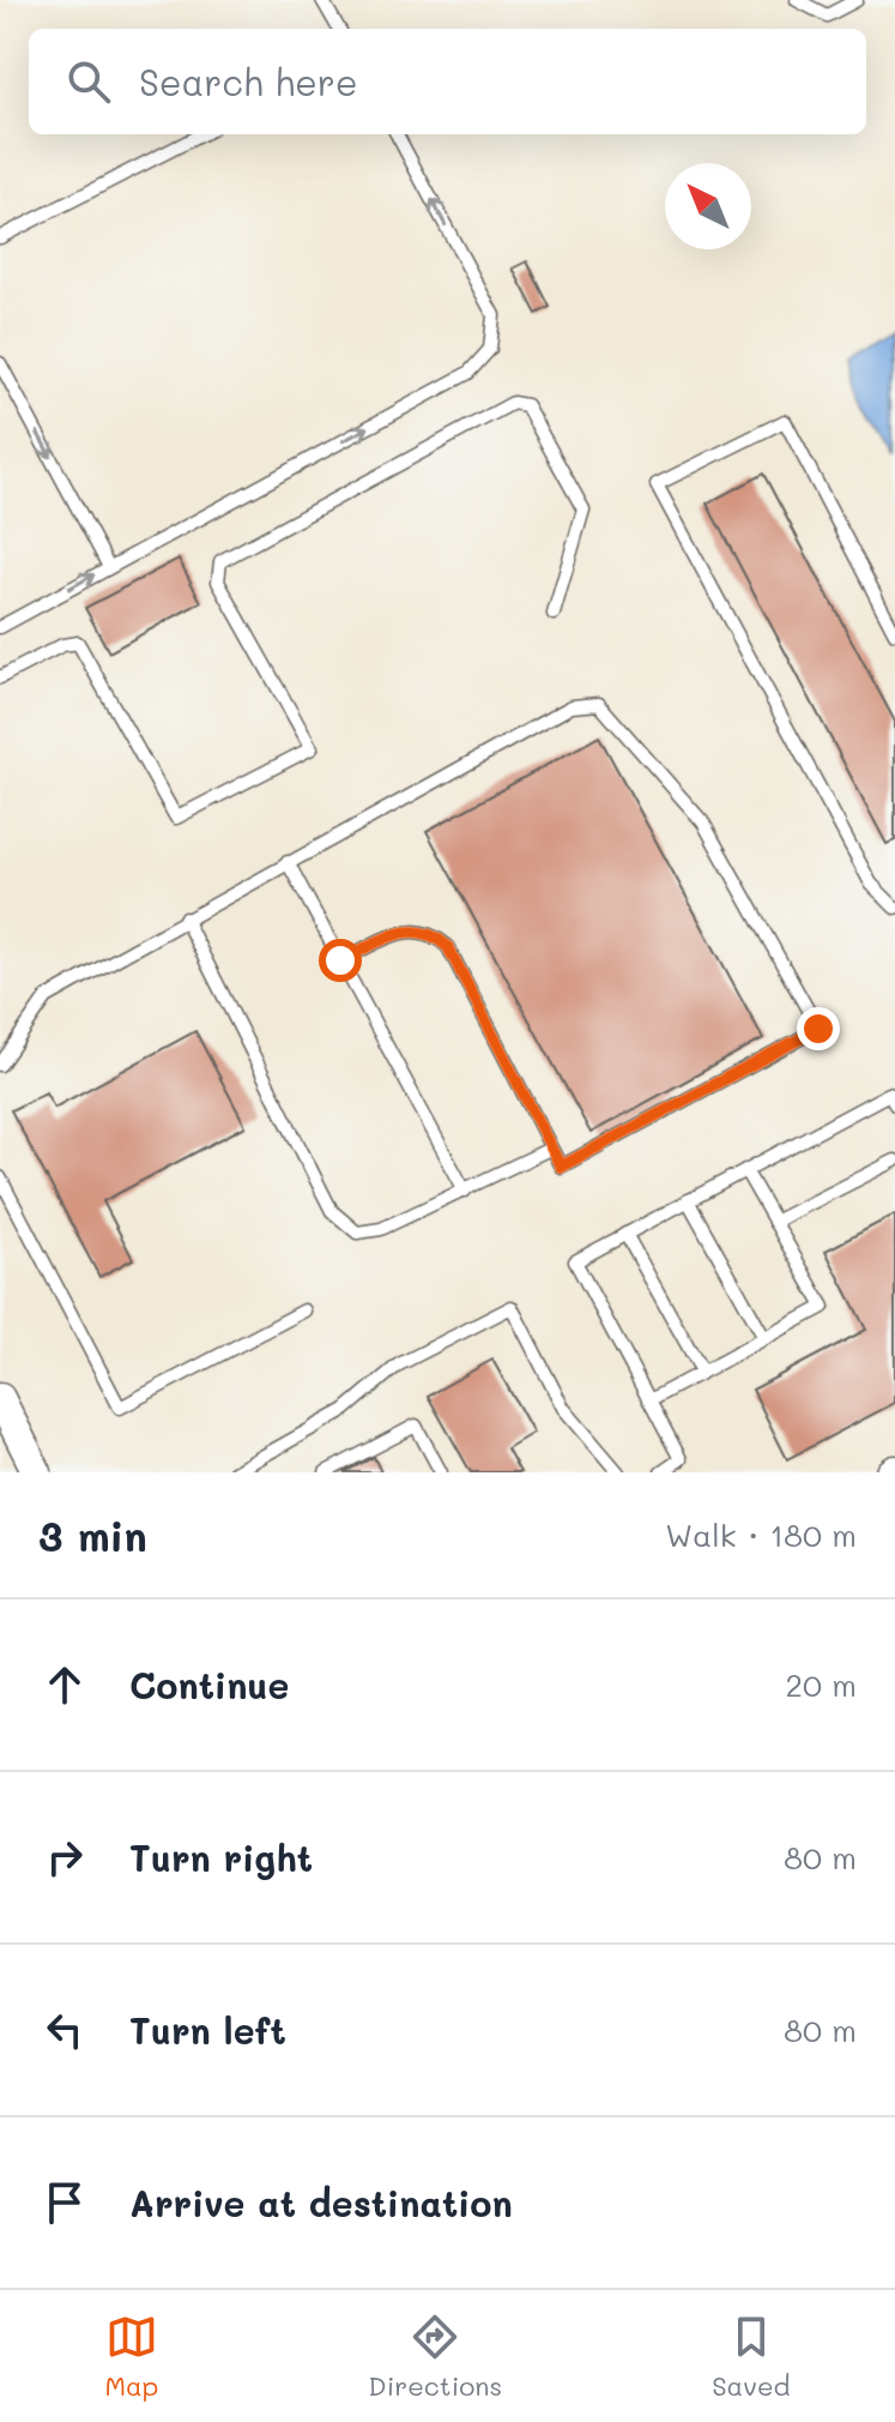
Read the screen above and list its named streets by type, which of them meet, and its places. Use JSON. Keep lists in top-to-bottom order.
{
  "north": "top left",
  "page": {
    "search": "Search here",
    "heading": ["3 min", "Walk · 180 m"],
    "list": [
      ["Continue", "20 m"],
      ["Turn right", "80 m"],
      ["Turn left", "80 m"],
      "Arrive at destination"
    ],
    "nav": ["Map", "Directions", "Saved"]
  }
}
